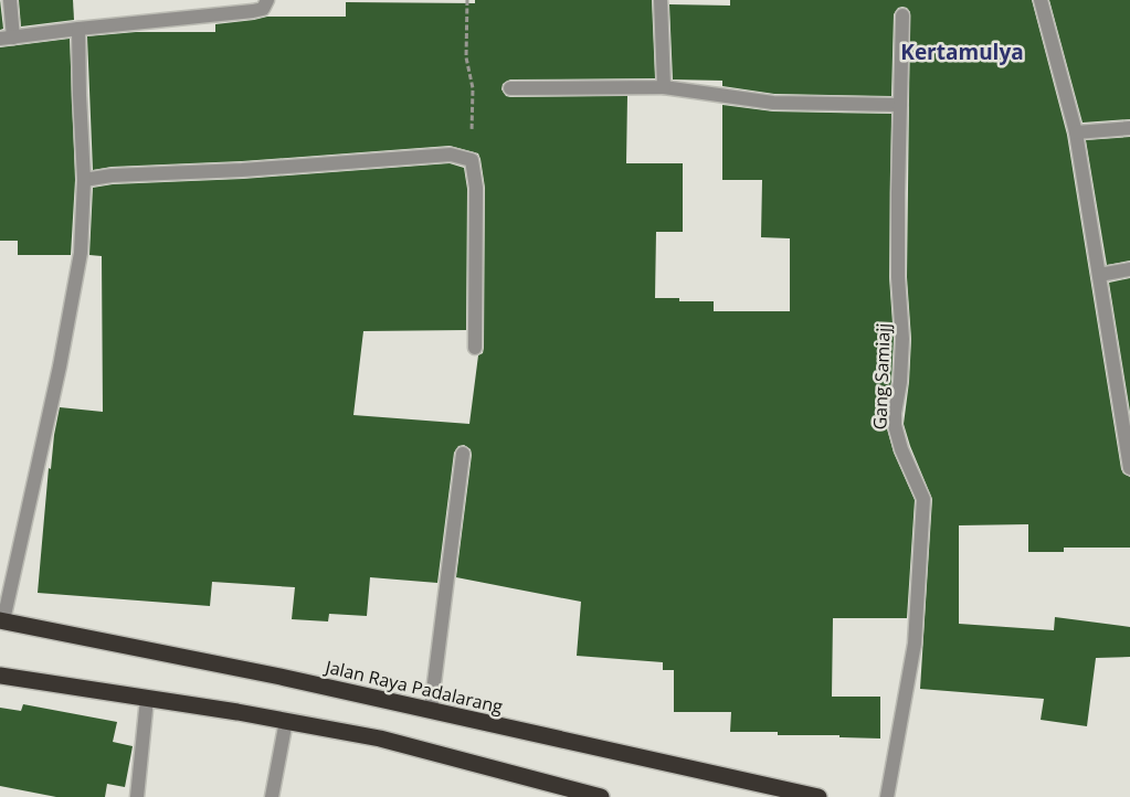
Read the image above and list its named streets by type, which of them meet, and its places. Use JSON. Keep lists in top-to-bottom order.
{
  "streets": {
    "highway": ["Jalan Raya Padalarang"],
    "street": ["Gang Samiajj"]
  },
  "districts": ["Kertamulya"]
}
